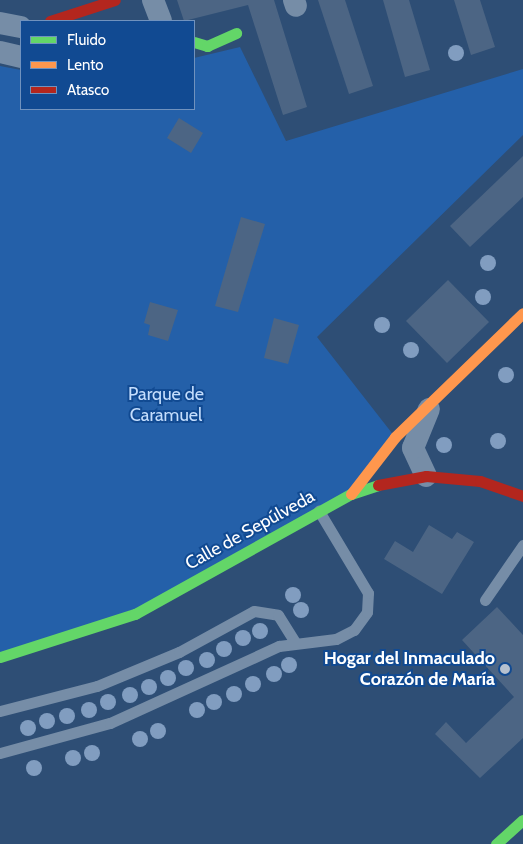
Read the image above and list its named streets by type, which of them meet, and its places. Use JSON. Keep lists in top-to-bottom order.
{
  "streets": {
    "street": ["Calle de Sepúlveda"]
  },
  "parks": ["Parque de Caramuel"],
  "places": ["Hogar del Inmaculado Corazón de María"],
  "legend": ["Fluido", "Lento", "Atasco"]
}
